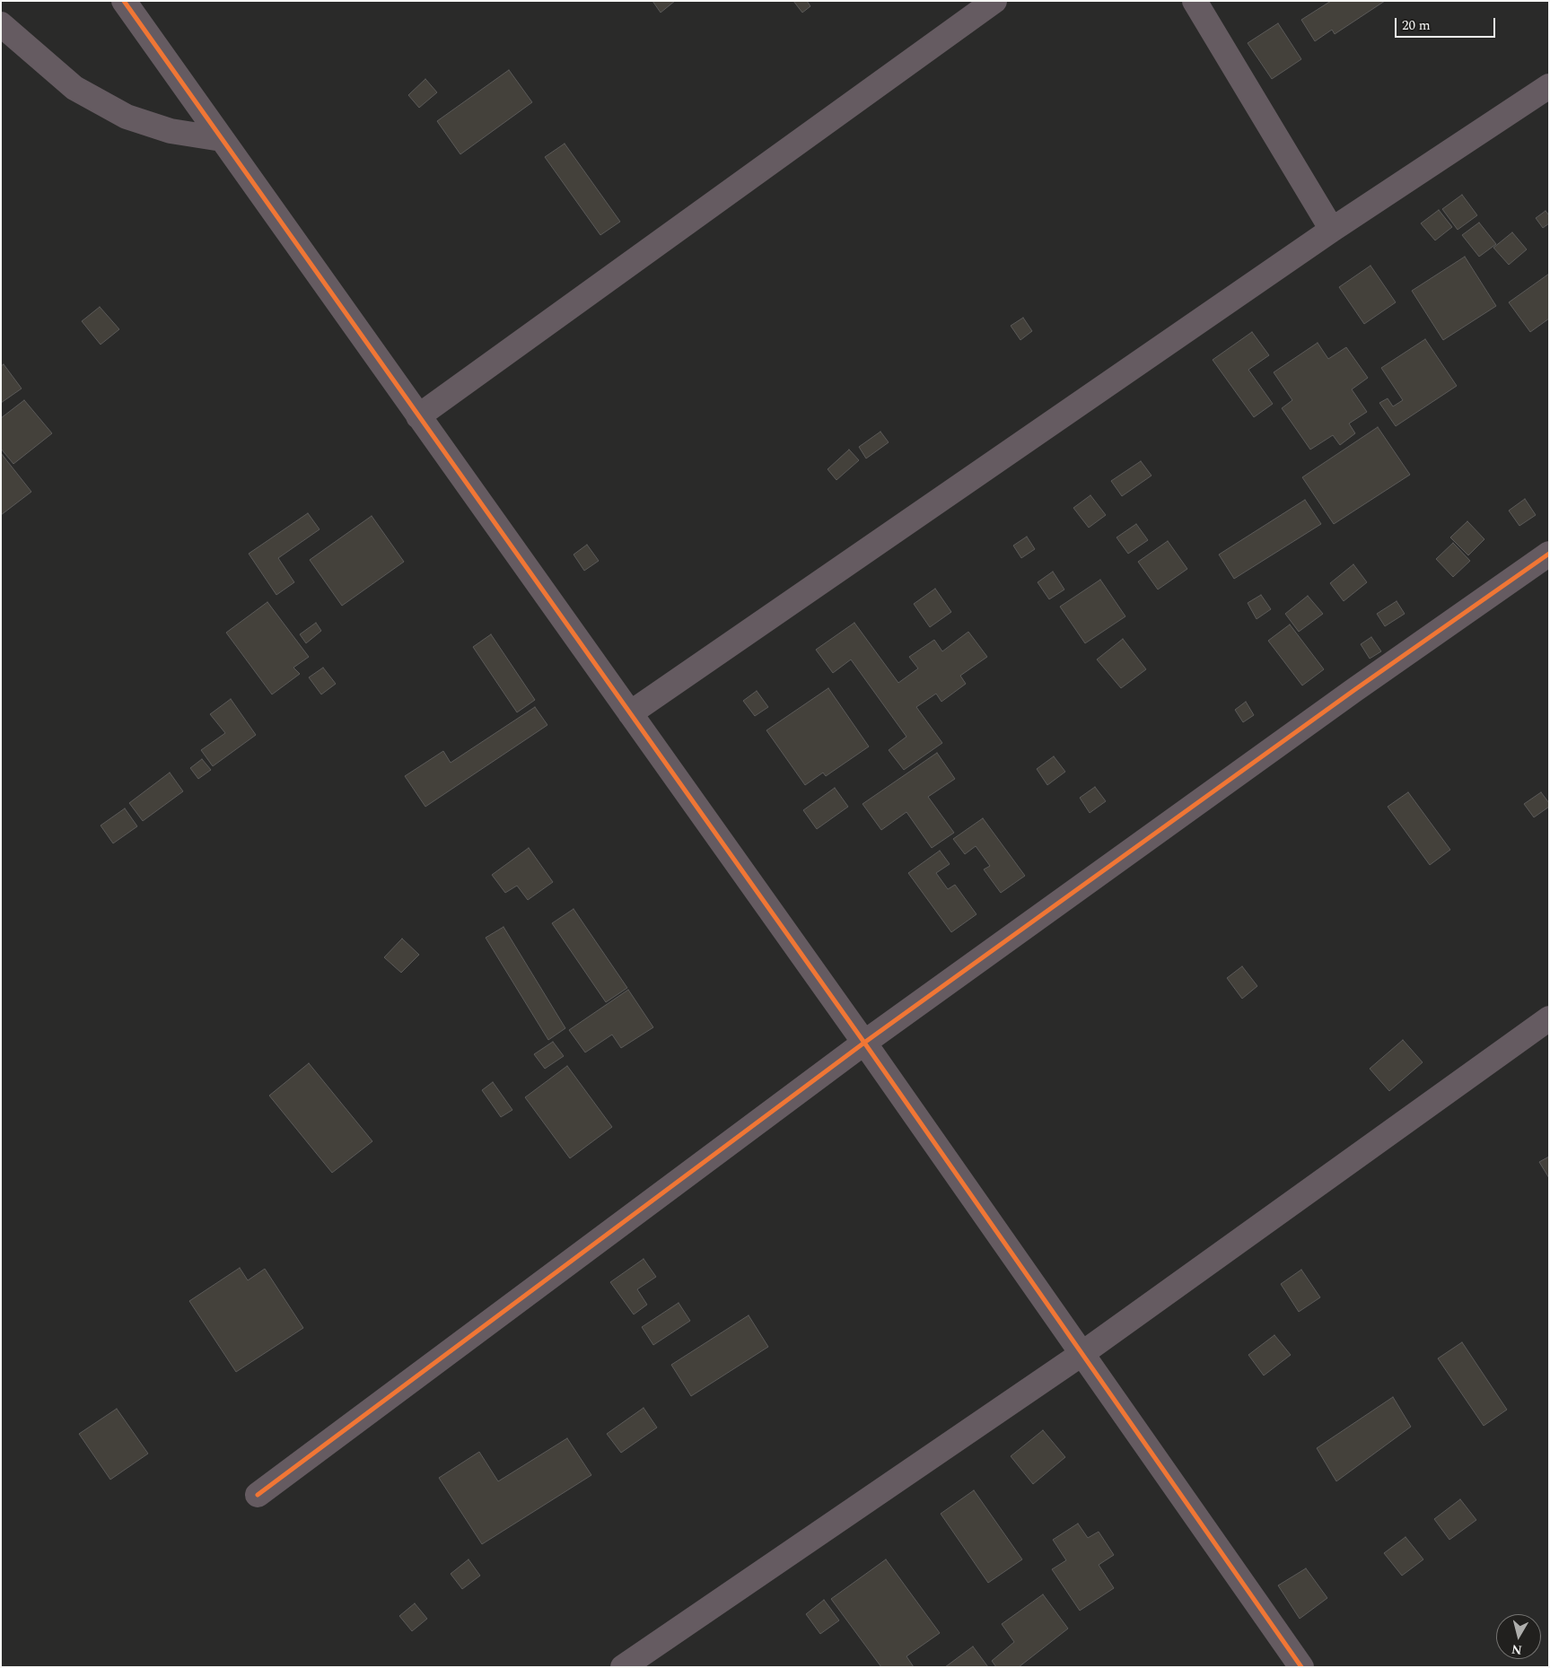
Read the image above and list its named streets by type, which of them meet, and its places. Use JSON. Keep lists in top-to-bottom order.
{
  "scale_bar": "20 m",
  "north": "bottom"
}
